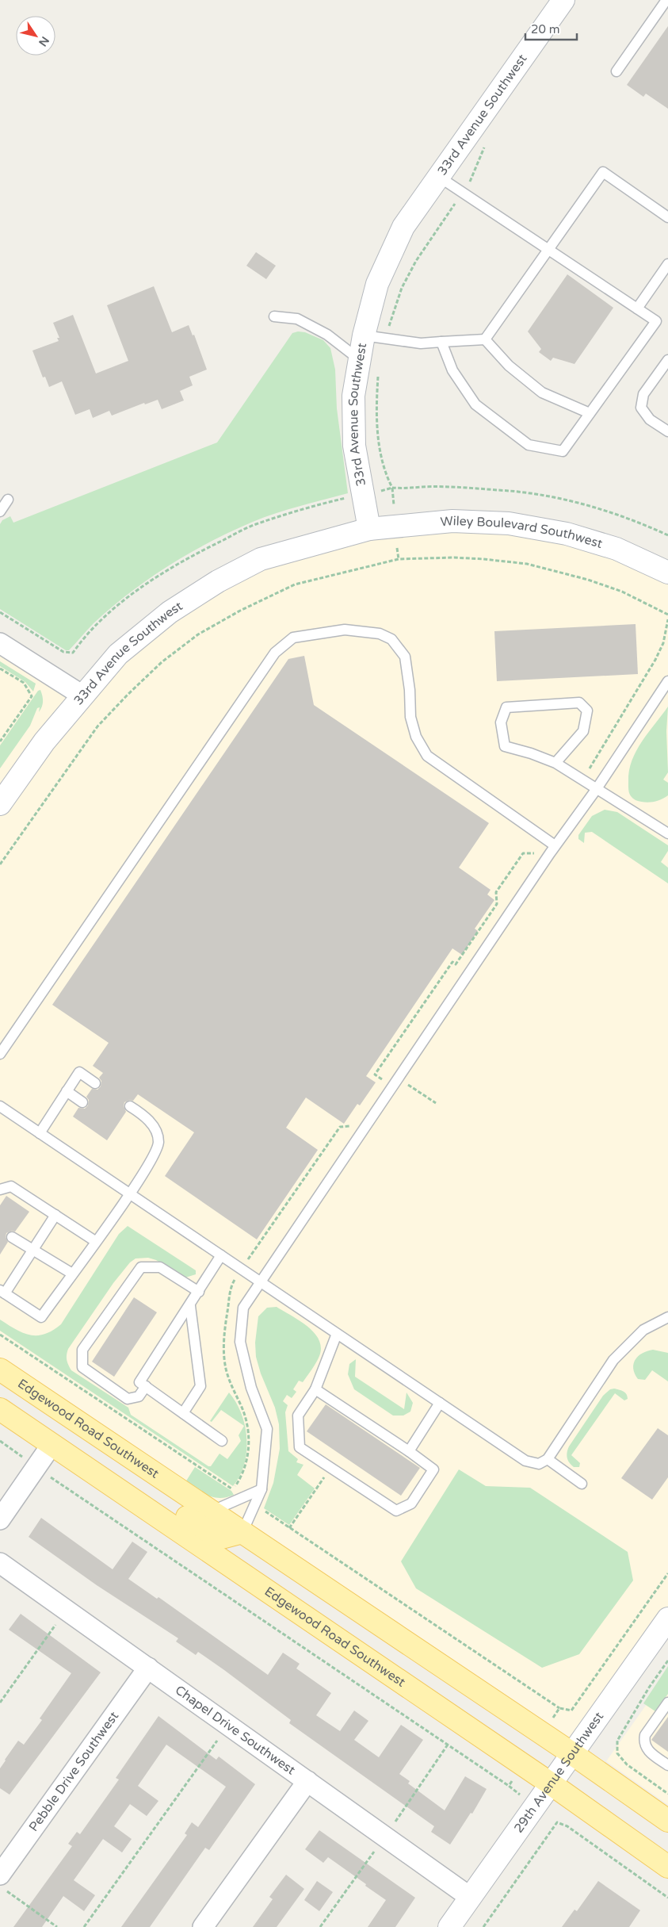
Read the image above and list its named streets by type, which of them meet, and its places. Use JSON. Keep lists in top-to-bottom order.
{
  "streets": {
    "main road": ["Edgewood Road Southwest"],
    "street": [
      "33rd Avenue Southwest",
      "Wiley Boulevard Southwest",
      "Chapel Drive Southwest",
      "Pebble Drive Southwest",
      "29th Avenue Southwest"
    ]
  },
  "crossings": [
    ["33rd Avenue Southwest", "Wiley Boulevard Southwest"],
    ["Edgewood Road Southwest", "29th Avenue Southwest"],
    ["Chapel Drive Southwest", "Pebble Drive Southwest"],
    ["Chapel Drive Southwest", "29th Avenue Southwest"]
  ],
  "scale_bar": "20 m",
  "north": "bottom right"
}
